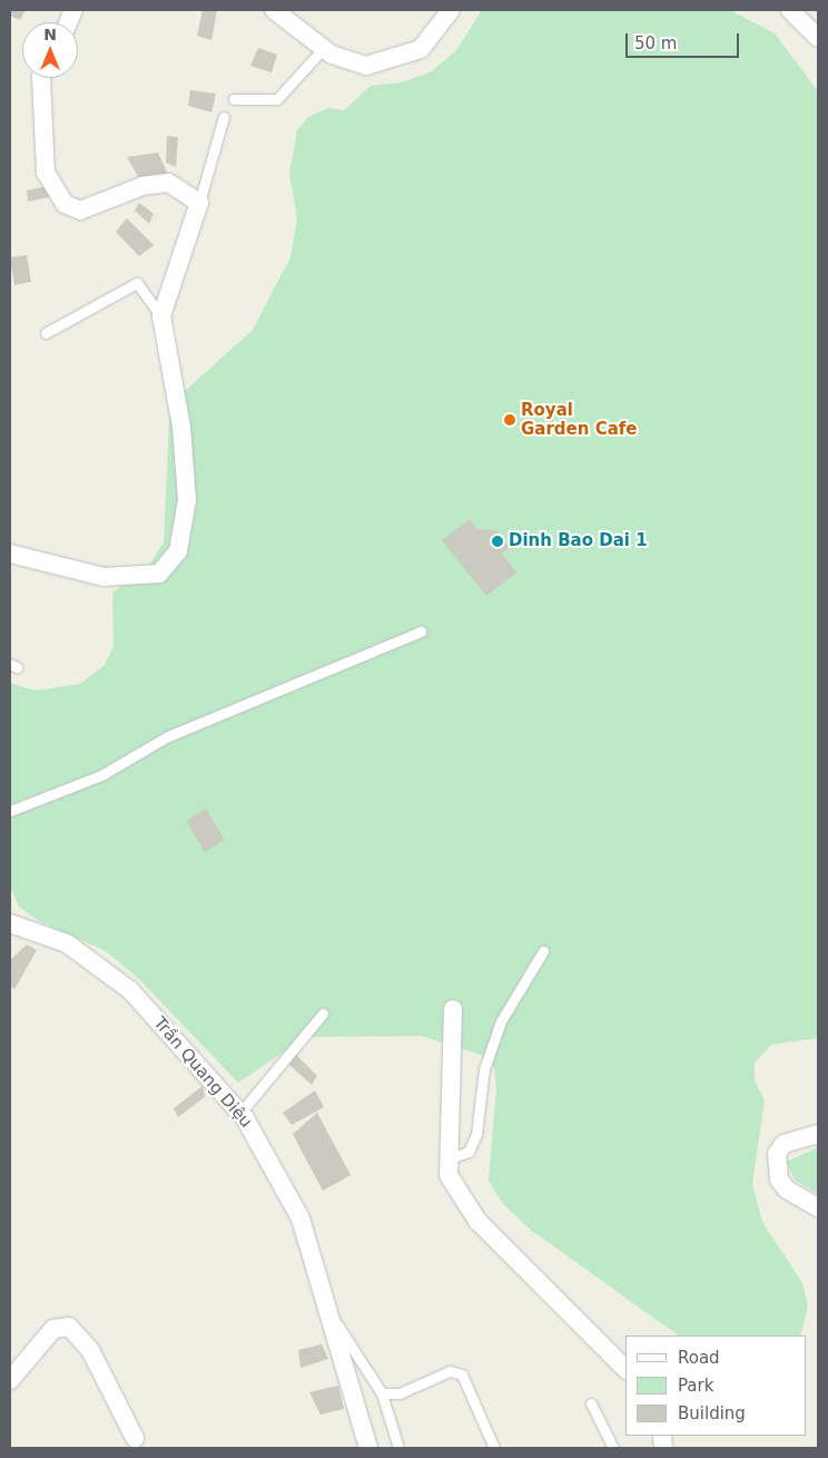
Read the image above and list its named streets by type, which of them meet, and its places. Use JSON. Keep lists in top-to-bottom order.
{
  "streets": {
    "street": ["Trần Quang Diệu"]
  },
  "places": ["Royal Garden Cafe", "Dinh Bao Dai 1"],
  "legend": ["Road", "Park", "Building"],
  "scale_bar": "50 m",
  "north": "top"
}
